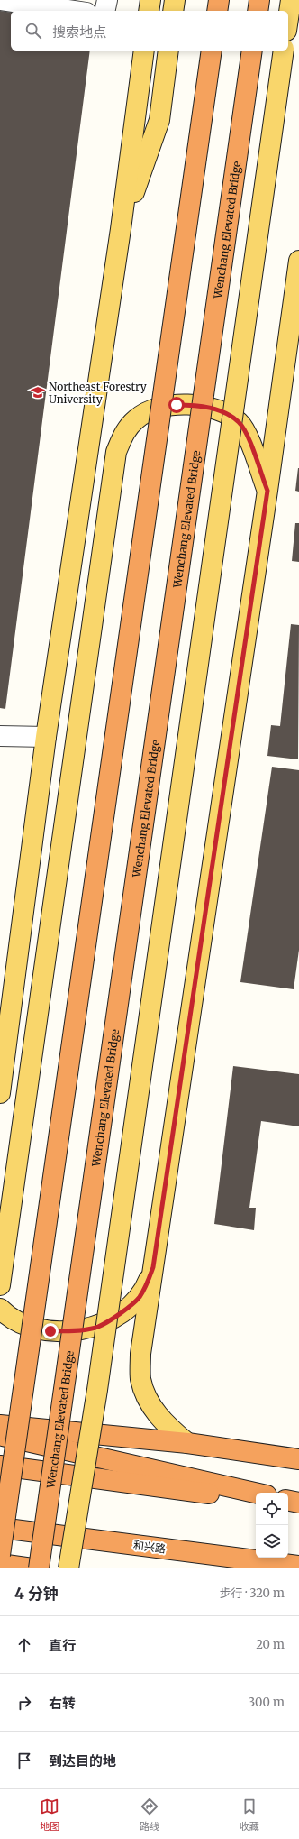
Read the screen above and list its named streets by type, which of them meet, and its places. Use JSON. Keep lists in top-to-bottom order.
{
  "streets": {
    "highway": ["Wenchang Elevated Bridge", "和兴路"]
  },
  "places": {
    "school or university": ["Northeast Forestry University"]
  },
  "page": {
    "search": "搜索地点",
    "heading": ["4 分钟", "步行 · 320 m"],
    "list": [
      ["直行", "20 m"],
      ["右转", "300 m"],
      "到达目的地"
    ],
    "nav": ["地图", "路线", "收藏"]
  }
}
